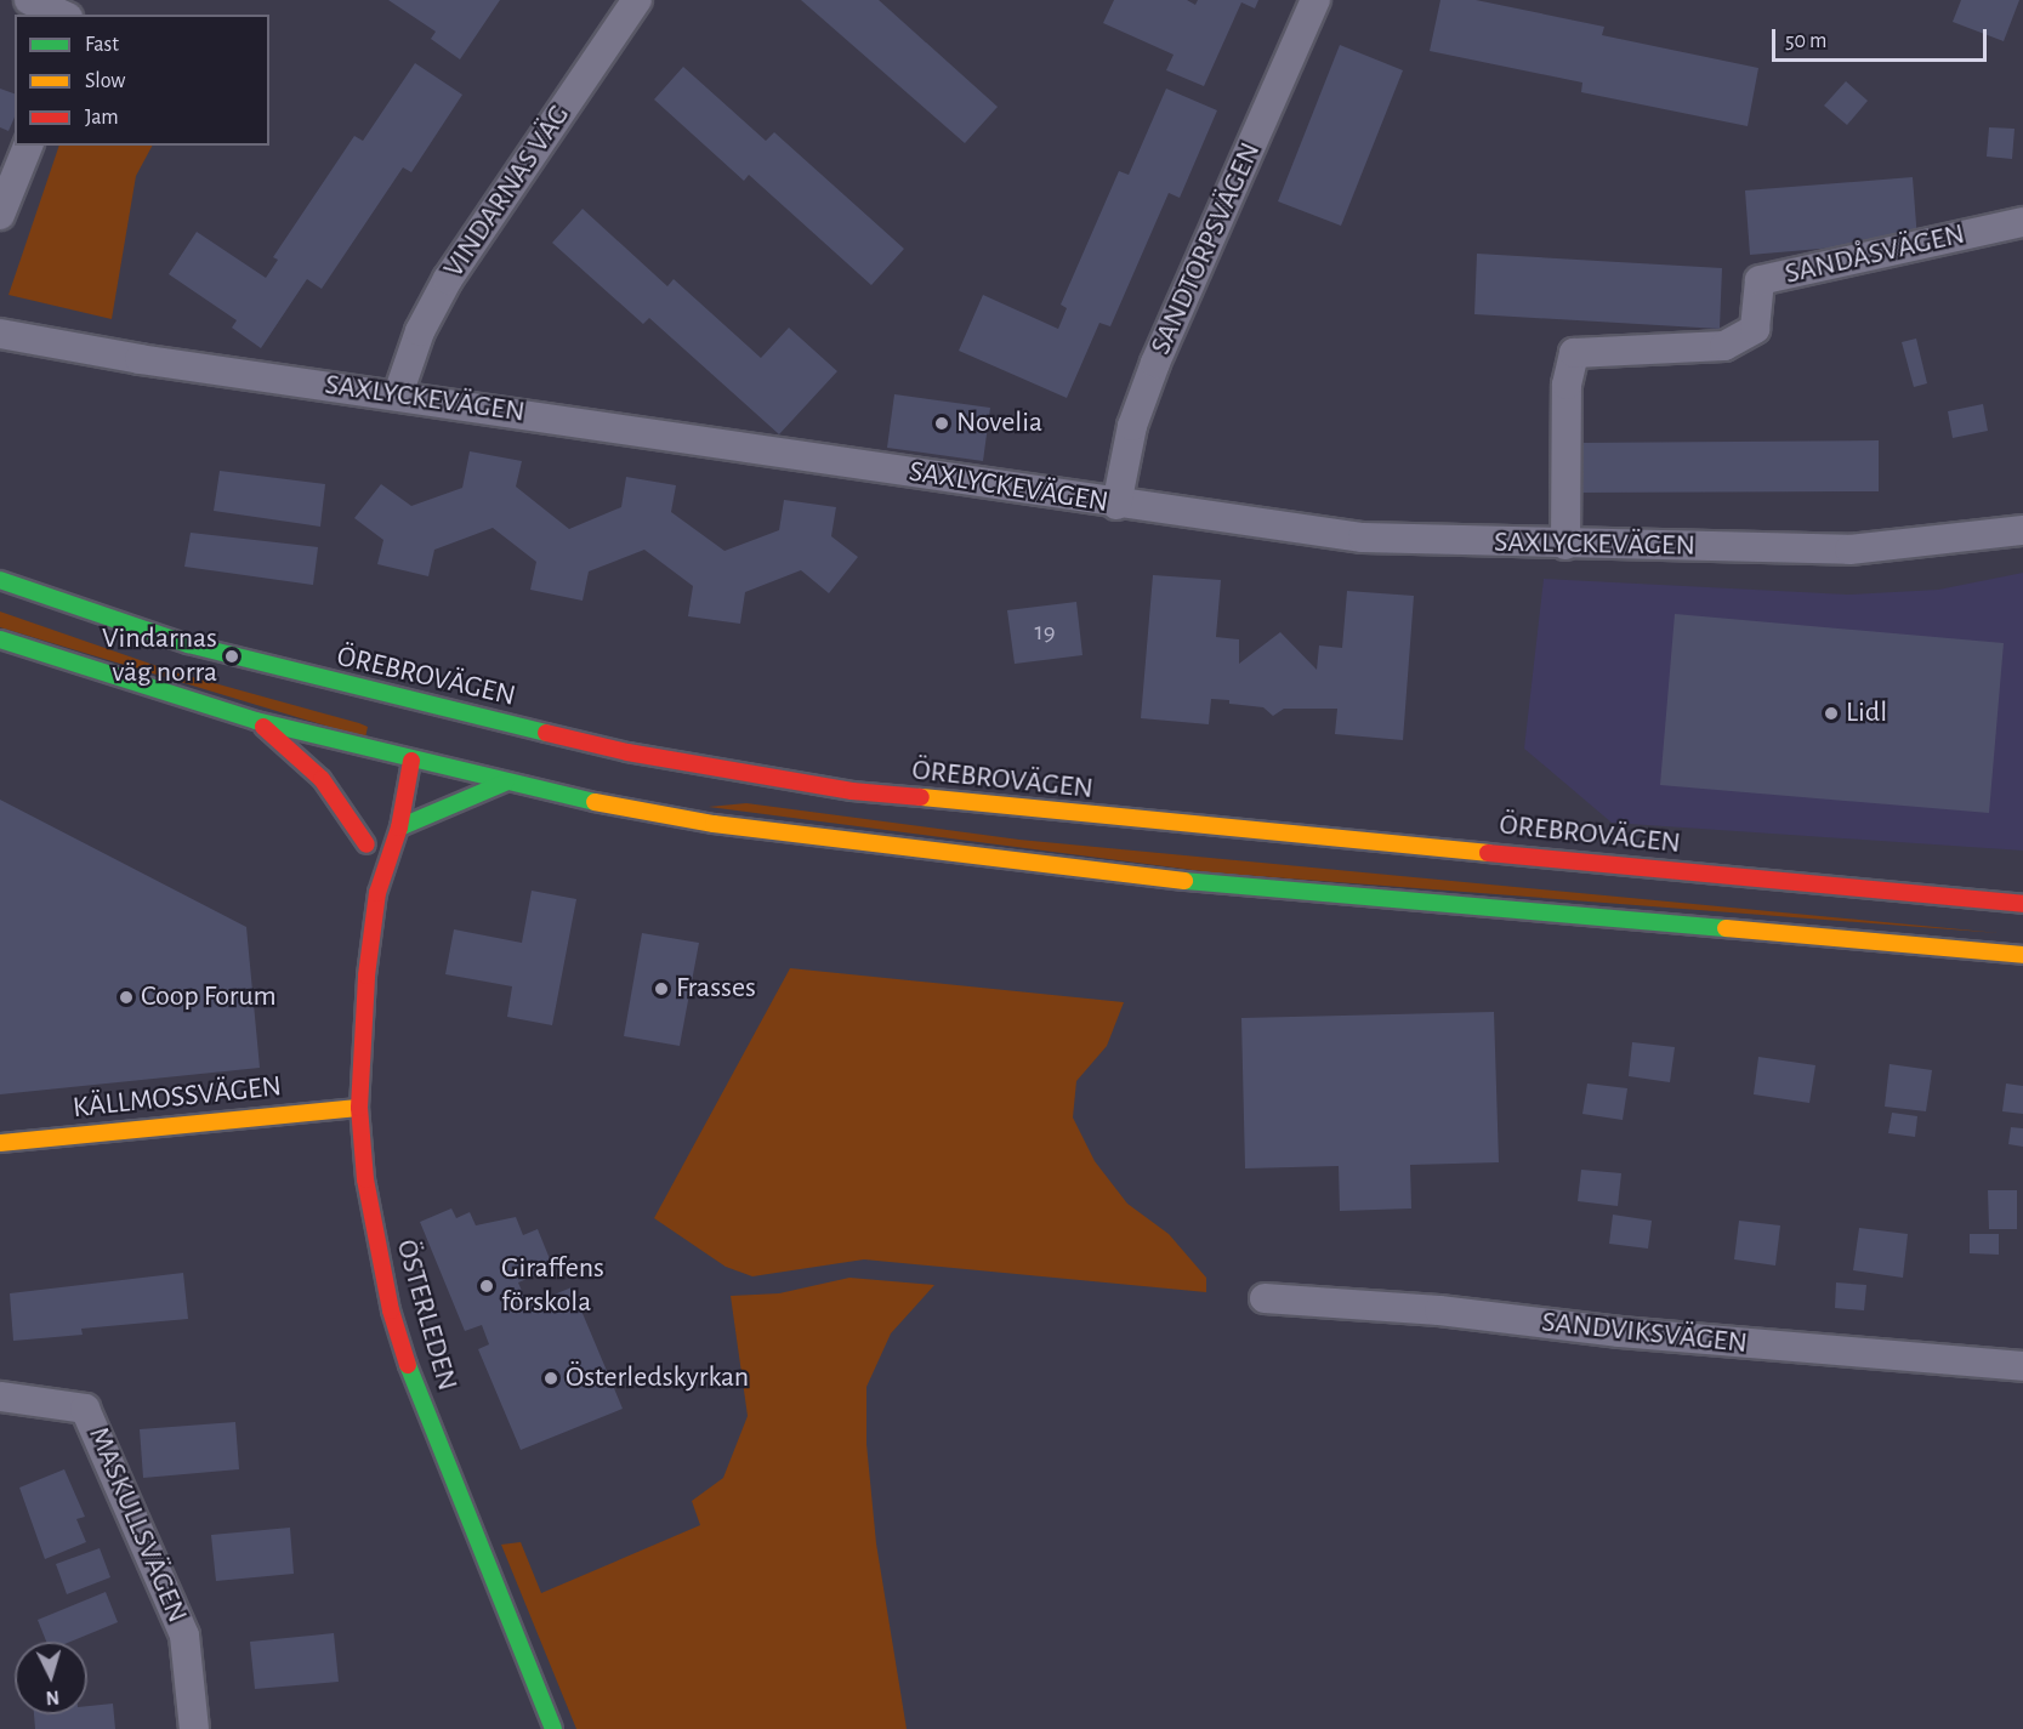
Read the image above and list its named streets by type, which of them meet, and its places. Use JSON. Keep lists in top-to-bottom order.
{
  "streets": {
    "main road": ["ÖREBROVÄGEN", "KÄLLMOSSVÄGEN", "ÖSTERLEDEN"],
    "street": [
      "VINDARNAS VÄG",
      "SANDTORPSVÄGEN",
      "SANDÅSVÄGEN",
      "SAXLYCKEVÄGEN",
      "SANDVIKSVÄGEN",
      "MASKULLSVÄGEN"
    ]
  },
  "crossings": [
    ["VINDARNAS VÄG", "SAXLYCKEVÄGEN"],
    ["SANDTORPSVÄGEN", "SAXLYCKEVÄGEN"],
    ["SANDÅSVÄGEN", "SAXLYCKEVÄGEN"],
    ["KÄLLMOSSVÄGEN", "ÖSTERLEDEN"]
  ],
  "places": [
    "Novelia",
    "Vindarnas väg norra",
    "Lidl",
    "Frasses",
    "Coop Forum",
    "Giraffens förskola",
    "Österledskyrkan"
  ],
  "house_numbers": ["19"],
  "legend": ["Fast", "Slow", "Jam"],
  "scale_bar": "50 m",
  "north": "bottom"
}
